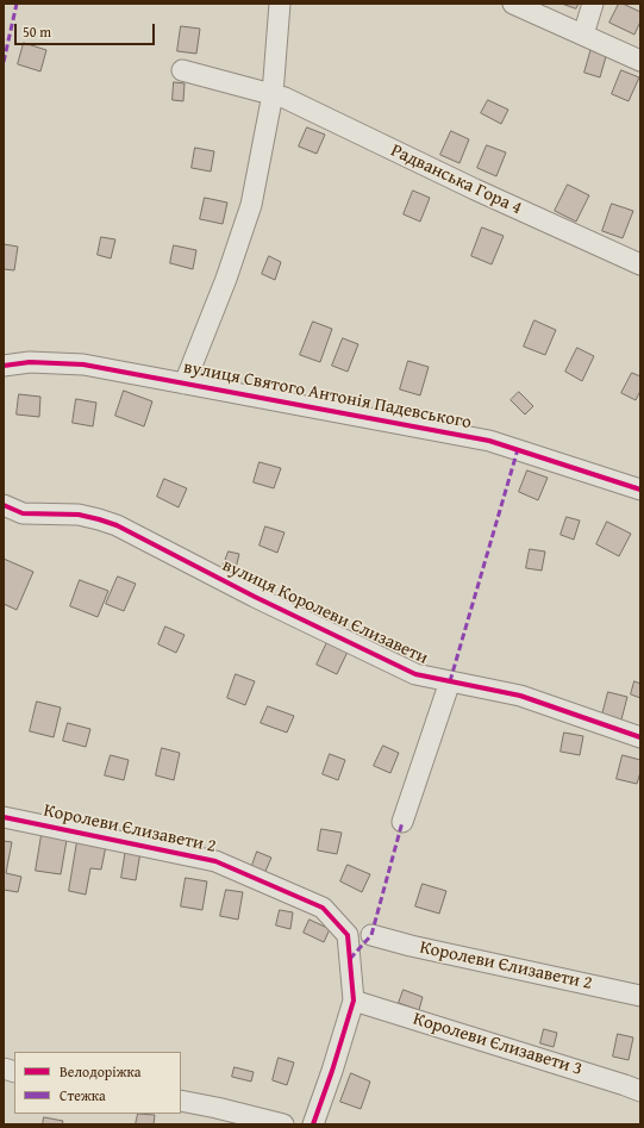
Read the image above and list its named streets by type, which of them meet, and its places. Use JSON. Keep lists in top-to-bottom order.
{
  "streets": {
    "street": [
      "Радванська Гора 4",
      "вулиця Святого Антонія Падевського",
      "вулиця Королеви Єлизавети",
      "Королеви Єлизавети 2",
      "Королеви Єлизавети 3"
    ]
  },
  "crossings": [
    ["Королеви Єлизавети 2", "Королеви Єлизавети 3"]
  ],
  "legend": ["Велодоріжка", "Стежка"],
  "scale_bar": "50 m"
}
